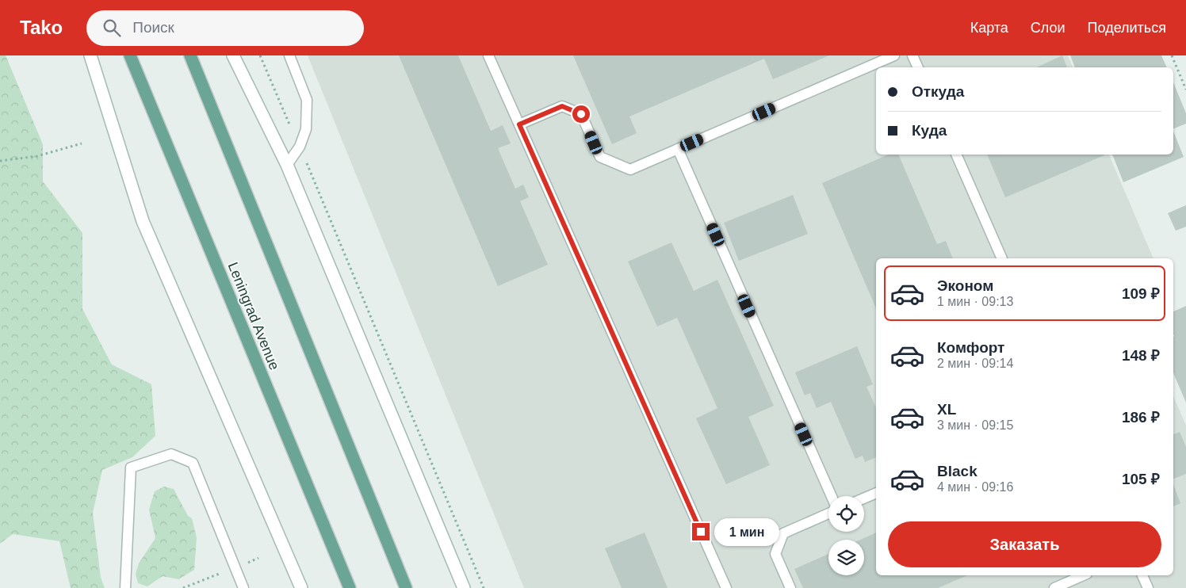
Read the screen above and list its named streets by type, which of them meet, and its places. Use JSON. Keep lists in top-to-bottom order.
{
  "streets": {
    "main road": ["Leningrad Avenue"]
  },
  "page": {
    "header": "Tako",
    "search": "Поиск",
    "nav": ["Карта", "Слои", "Поделиться"],
    "banner": ["Откуда", "Куда"],
    "list": [
      {
        "name": "Эконом",
        "note": "1 мин · 09:13",
        "value": "109 ₽"
      },
      {
        "name": "Комфорт",
        "note": "2 мин · 09:14",
        "value": "148 ₽"
      },
      {
        "name": "XL",
        "note": "3 мин · 09:15",
        "value": "186 ₽"
      },
      {
        "name": "Black",
        "note": "4 мин · 09:16",
        "value": "105 ₽"
      }
    ],
    "buttons": "Заказать",
    "bubble": "1 мин"
  }
}
